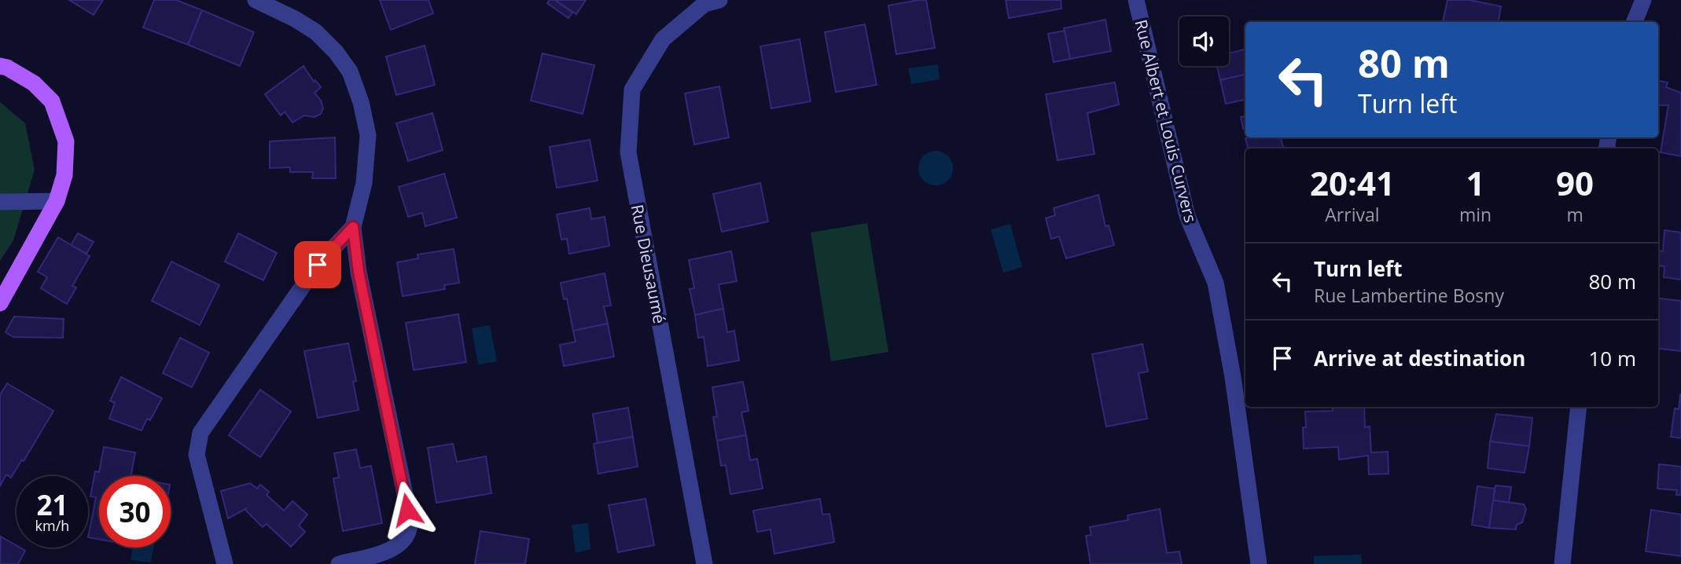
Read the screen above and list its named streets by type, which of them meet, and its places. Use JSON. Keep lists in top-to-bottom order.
{
  "streets": {
    "street": ["Rue Albert et Louis Curvers", "Rue Dieusaumé"]
  },
  "page": {
    "turn": ["80 m", "Turn left"],
    "eta": [
      "20:41",
      "Arrival",
      "1",
      "min",
      "90",
      "m"
    ],
    "list": [
      {
        "name": "Turn left",
        "note": "Rue Lambertine Bosny",
        "value": "80 m"
      },
      {
        "name": "Arrive at destination",
        "value": "10 m"
      }
    ],
    "speed": "21 km/h",
    "limit": "30"
  }
}
